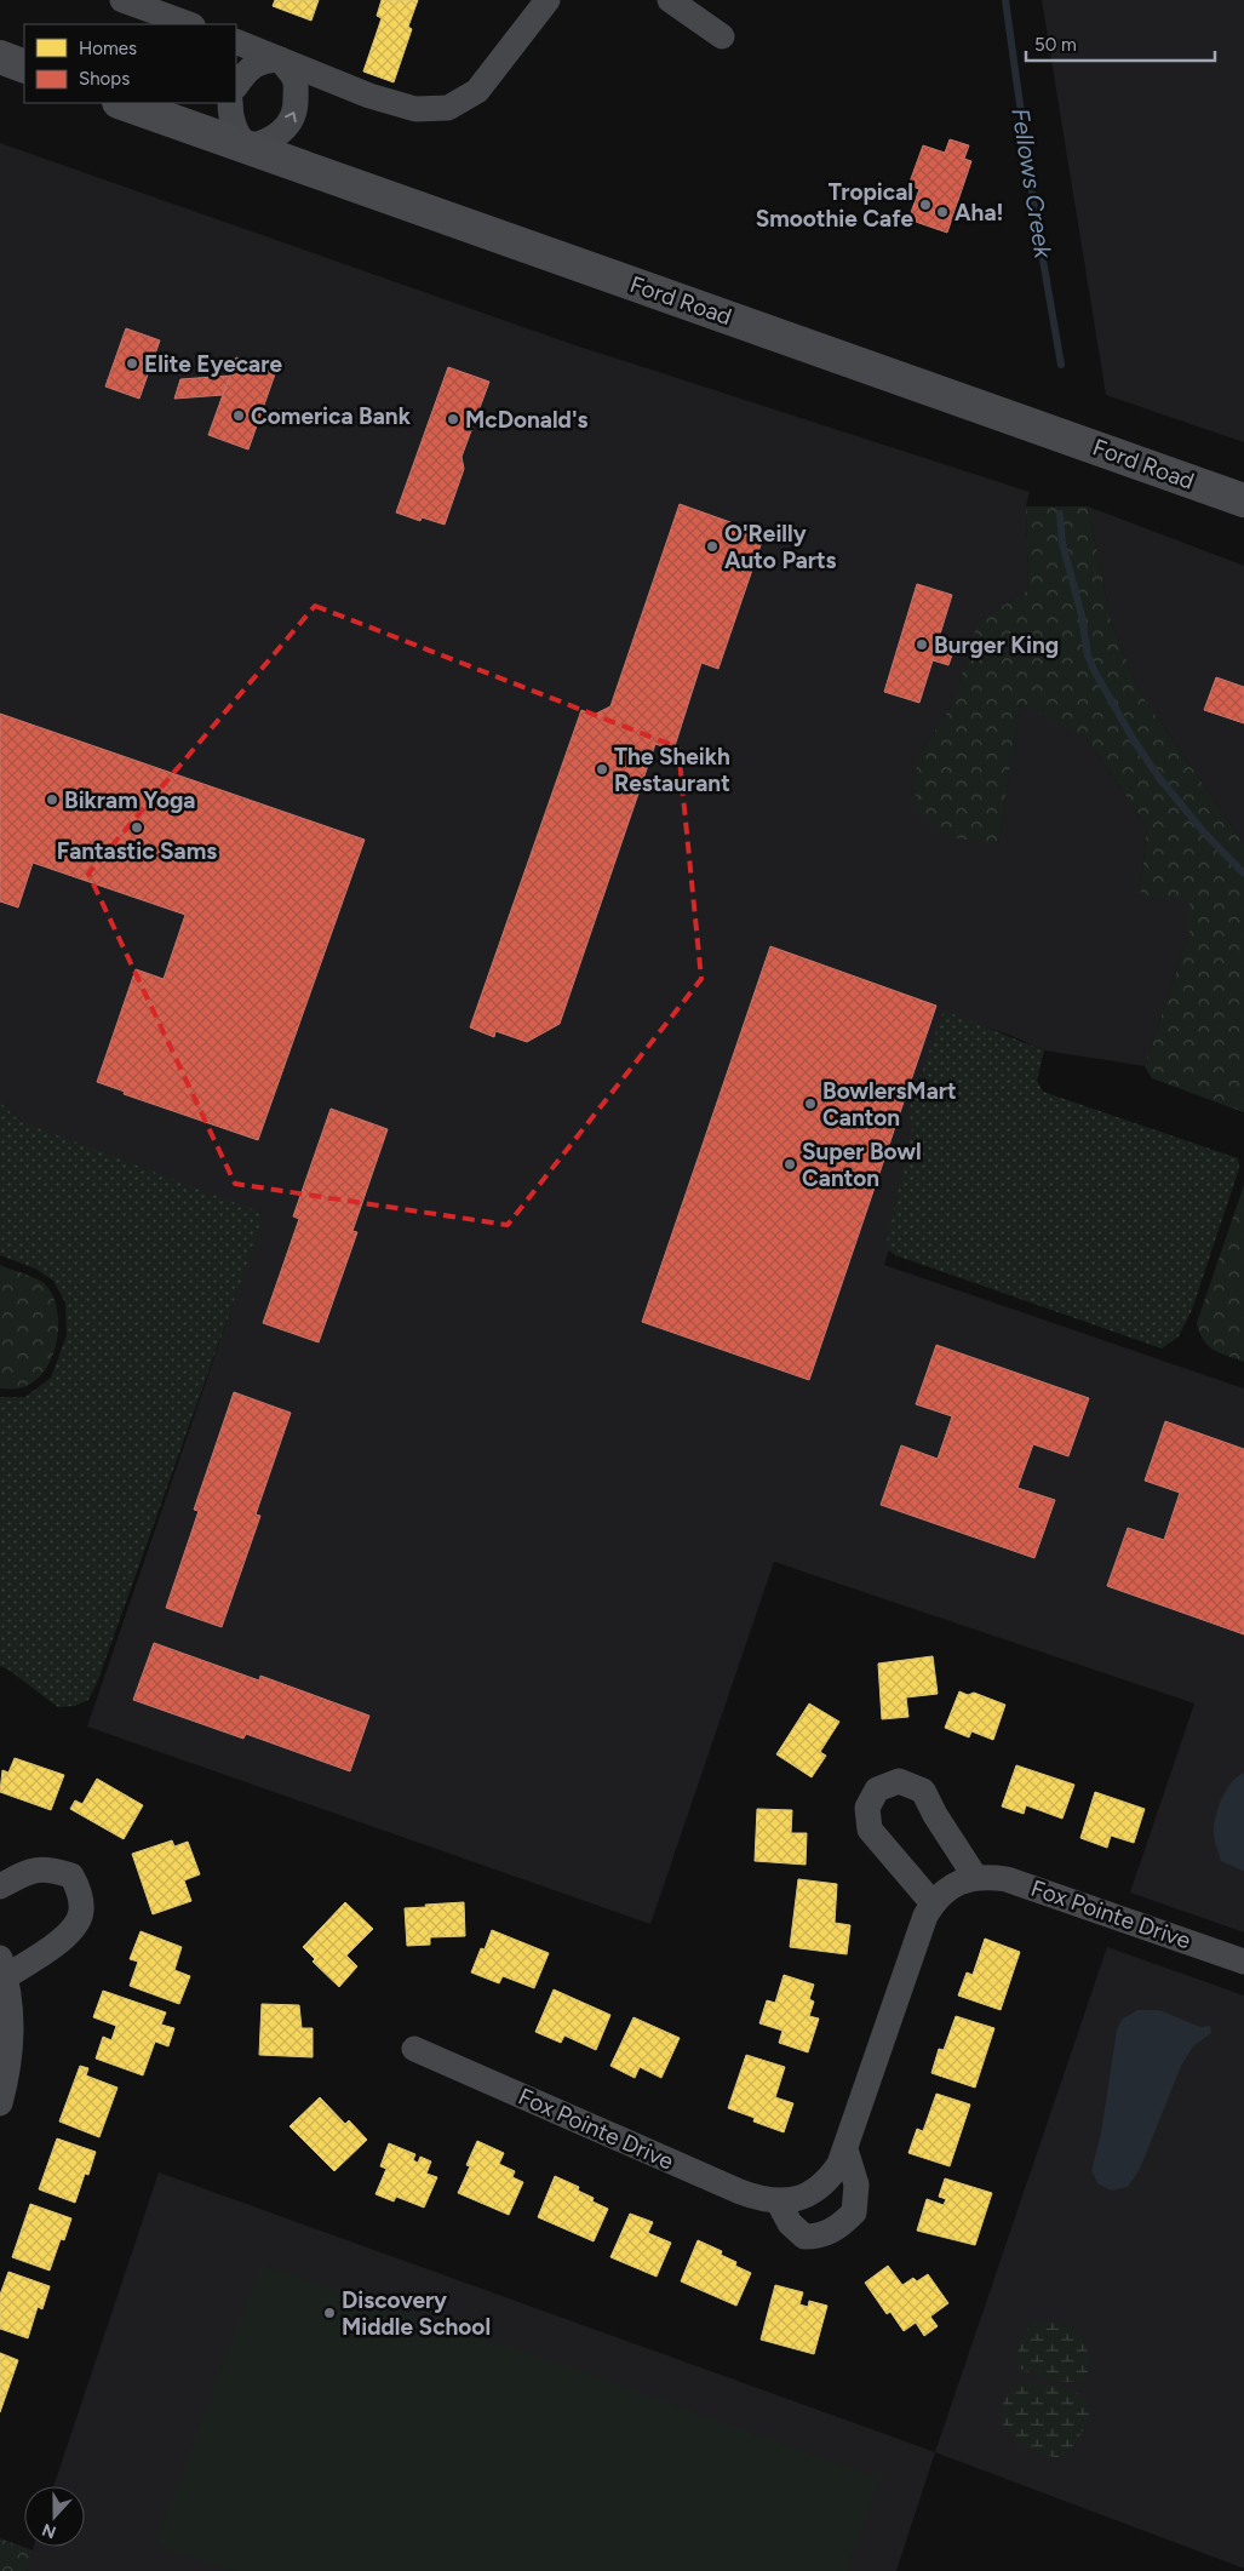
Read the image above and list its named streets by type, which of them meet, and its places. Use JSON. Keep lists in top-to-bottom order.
{
  "streets": {
    "main road": ["Ford Road"],
    "street": ["Fox Pointe Drive"]
  },
  "water": ["Fellows Creek"],
  "places": [
    "Tropical Smoothie Cafe",
    "Aha!",
    "Elite Eyecare",
    "Comerica Bank",
    "McDonald's",
    "O'Reilly Auto Parts",
    "Burger King",
    "The Sheikh Restaurant",
    "Bikram Yoga",
    "Fantastic Sams",
    "BowlersMart Canton",
    "Super Bowl Canton",
    "Discovery Middle School"
  ],
  "legend": ["Homes", "Shops"],
  "scale_bar": "50 m",
  "north": "bottom"
}
